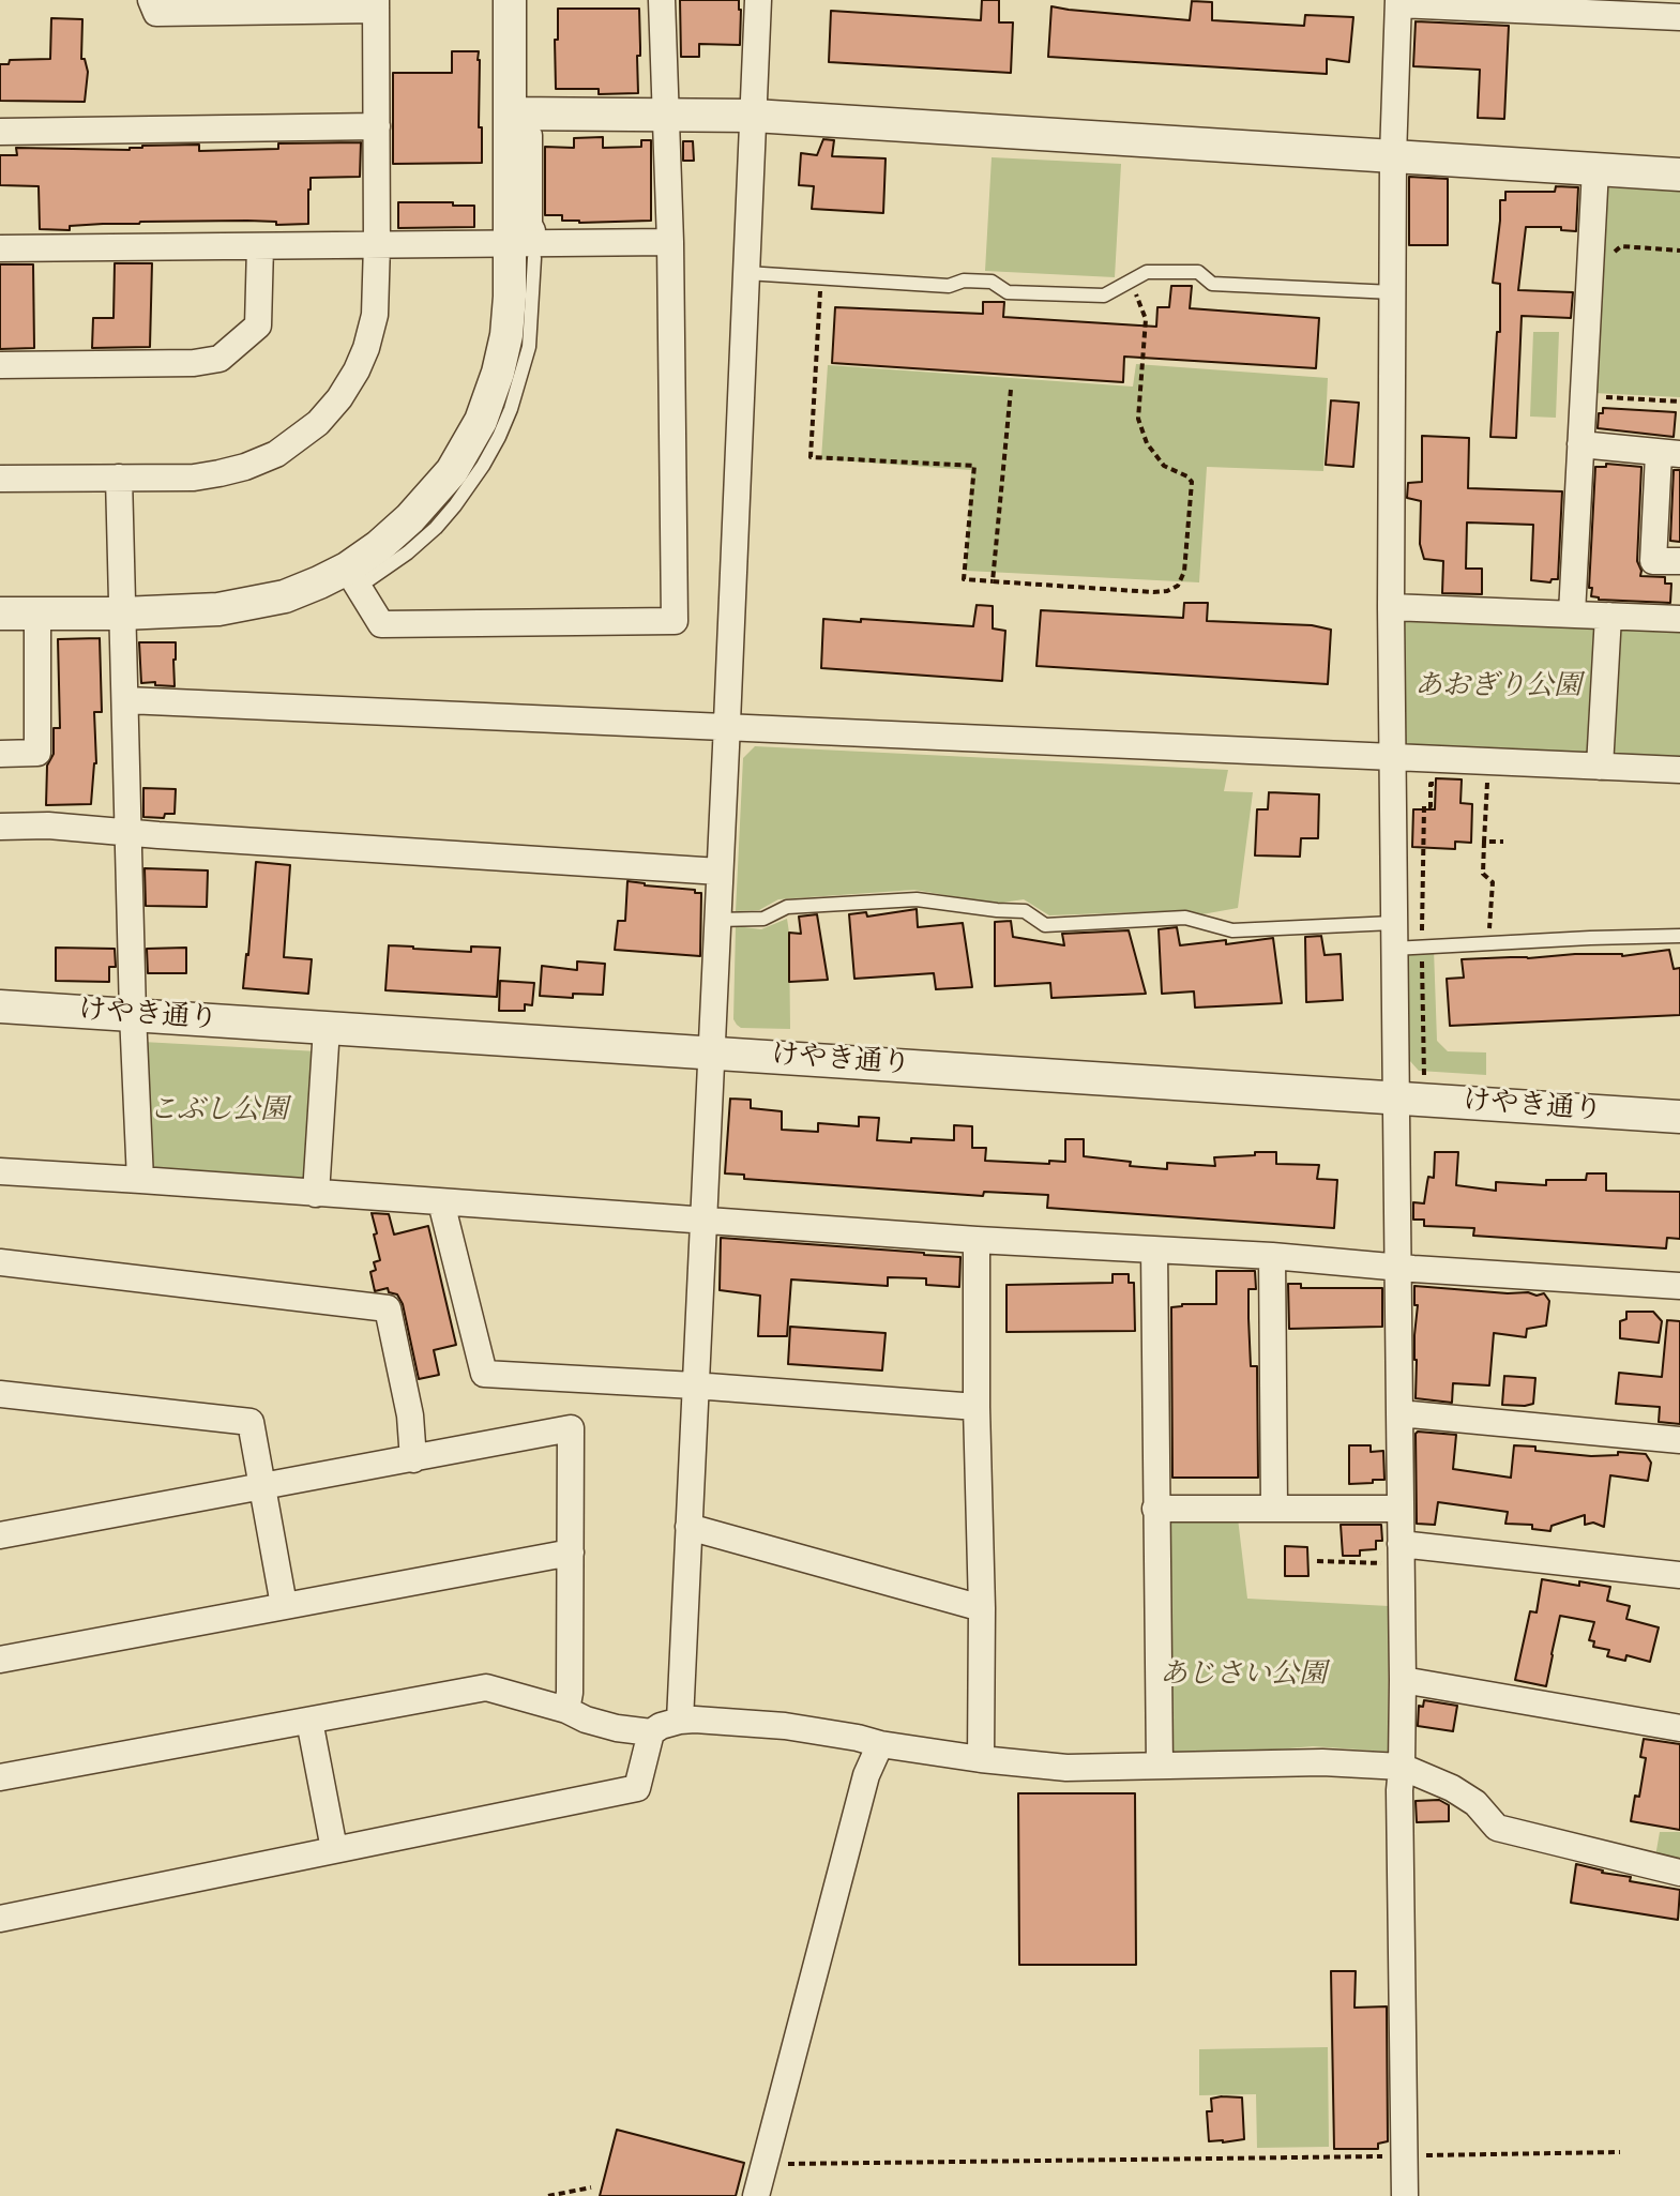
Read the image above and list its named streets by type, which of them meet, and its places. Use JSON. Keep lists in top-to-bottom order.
{
  "streets": {
    "street": ["けやき通り"]
  },
  "parks": ["あおぎり公園", "こぶし公園", "あじさい公園"]
}
